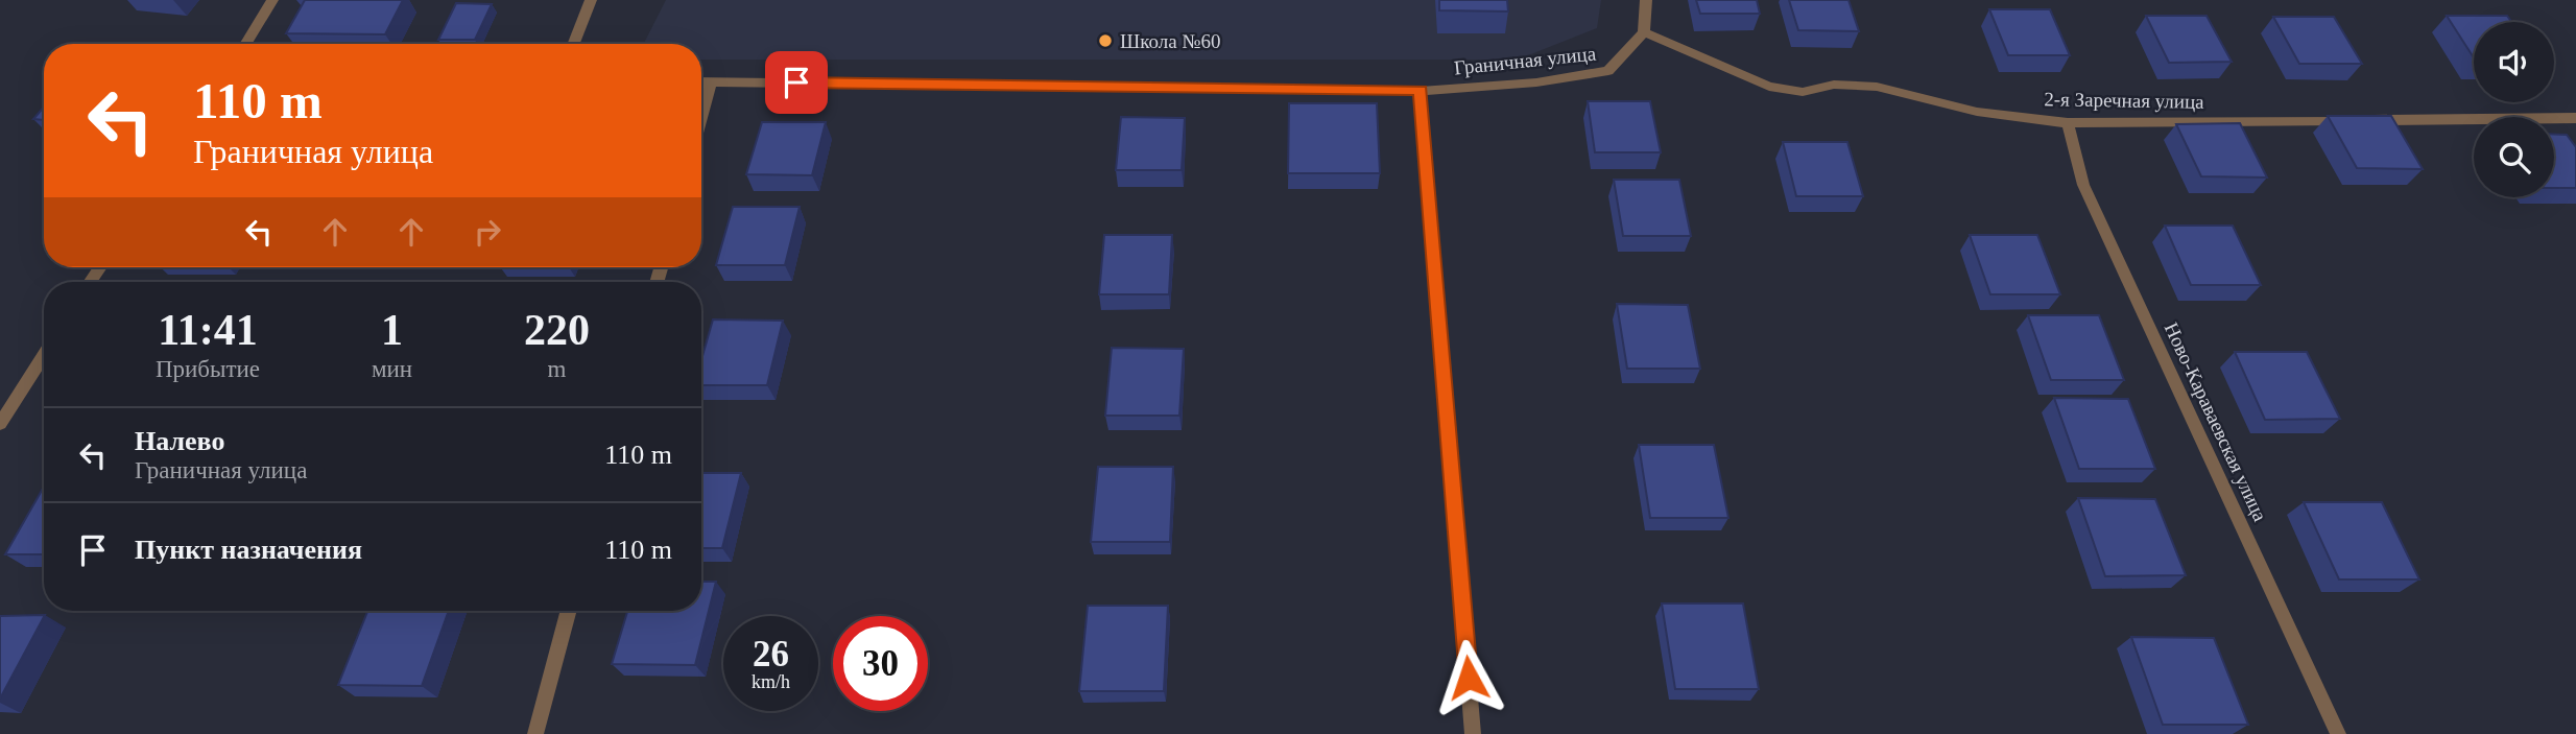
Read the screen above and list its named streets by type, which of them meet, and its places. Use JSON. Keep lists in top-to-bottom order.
{
  "streets": {
    "street": ["Граничная улица", "2-я Заречная улица", "Ново-Караваевская улица"]
  },
  "crossings": [
    ["Граничная улица", "2-я Заречная улица"],
    ["2-я Заречная улица", "Ново-Караваевская улица"]
  ],
  "places": ["Школа №60"],
  "page": {
    "turn": ["110 m", "Граничная улица"],
    "eta": [
      "11:41",
      "Прибытие",
      "1",
      "мин",
      "220",
      "m"
    ],
    "list": [
      {
        "name": "Налево",
        "note": "Граничная улица",
        "value": "110 m"
      },
      {
        "name": "Пункт назначения",
        "value": "110 m"
      }
    ],
    "speed": "26 km/h",
    "limit": "30"
  }
}
